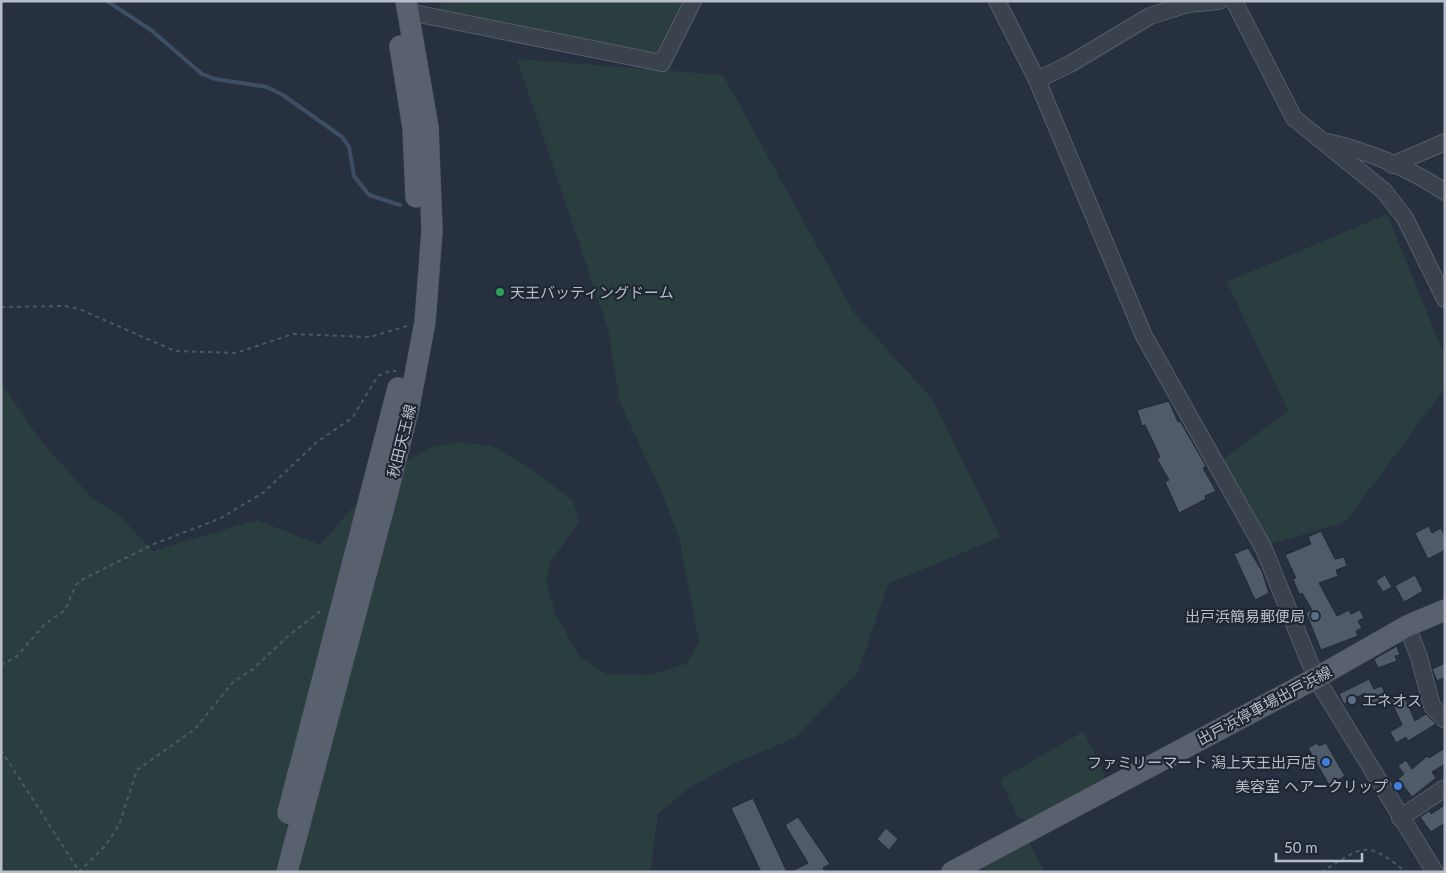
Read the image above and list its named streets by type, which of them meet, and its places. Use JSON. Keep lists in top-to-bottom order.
{
  "streets": {
    "main road": ["秋田天王線", "出戸浜停車場出戸浜線"]
  },
  "places": [
    "天王バッティングドーム",
    "出戸浜簡易郵便局",
    "エネオス",
    "ファミリーマート 潟上天王出戸店",
    "美容室 ヘアークリップ"
  ],
  "scale_bar": "50 m"
}
